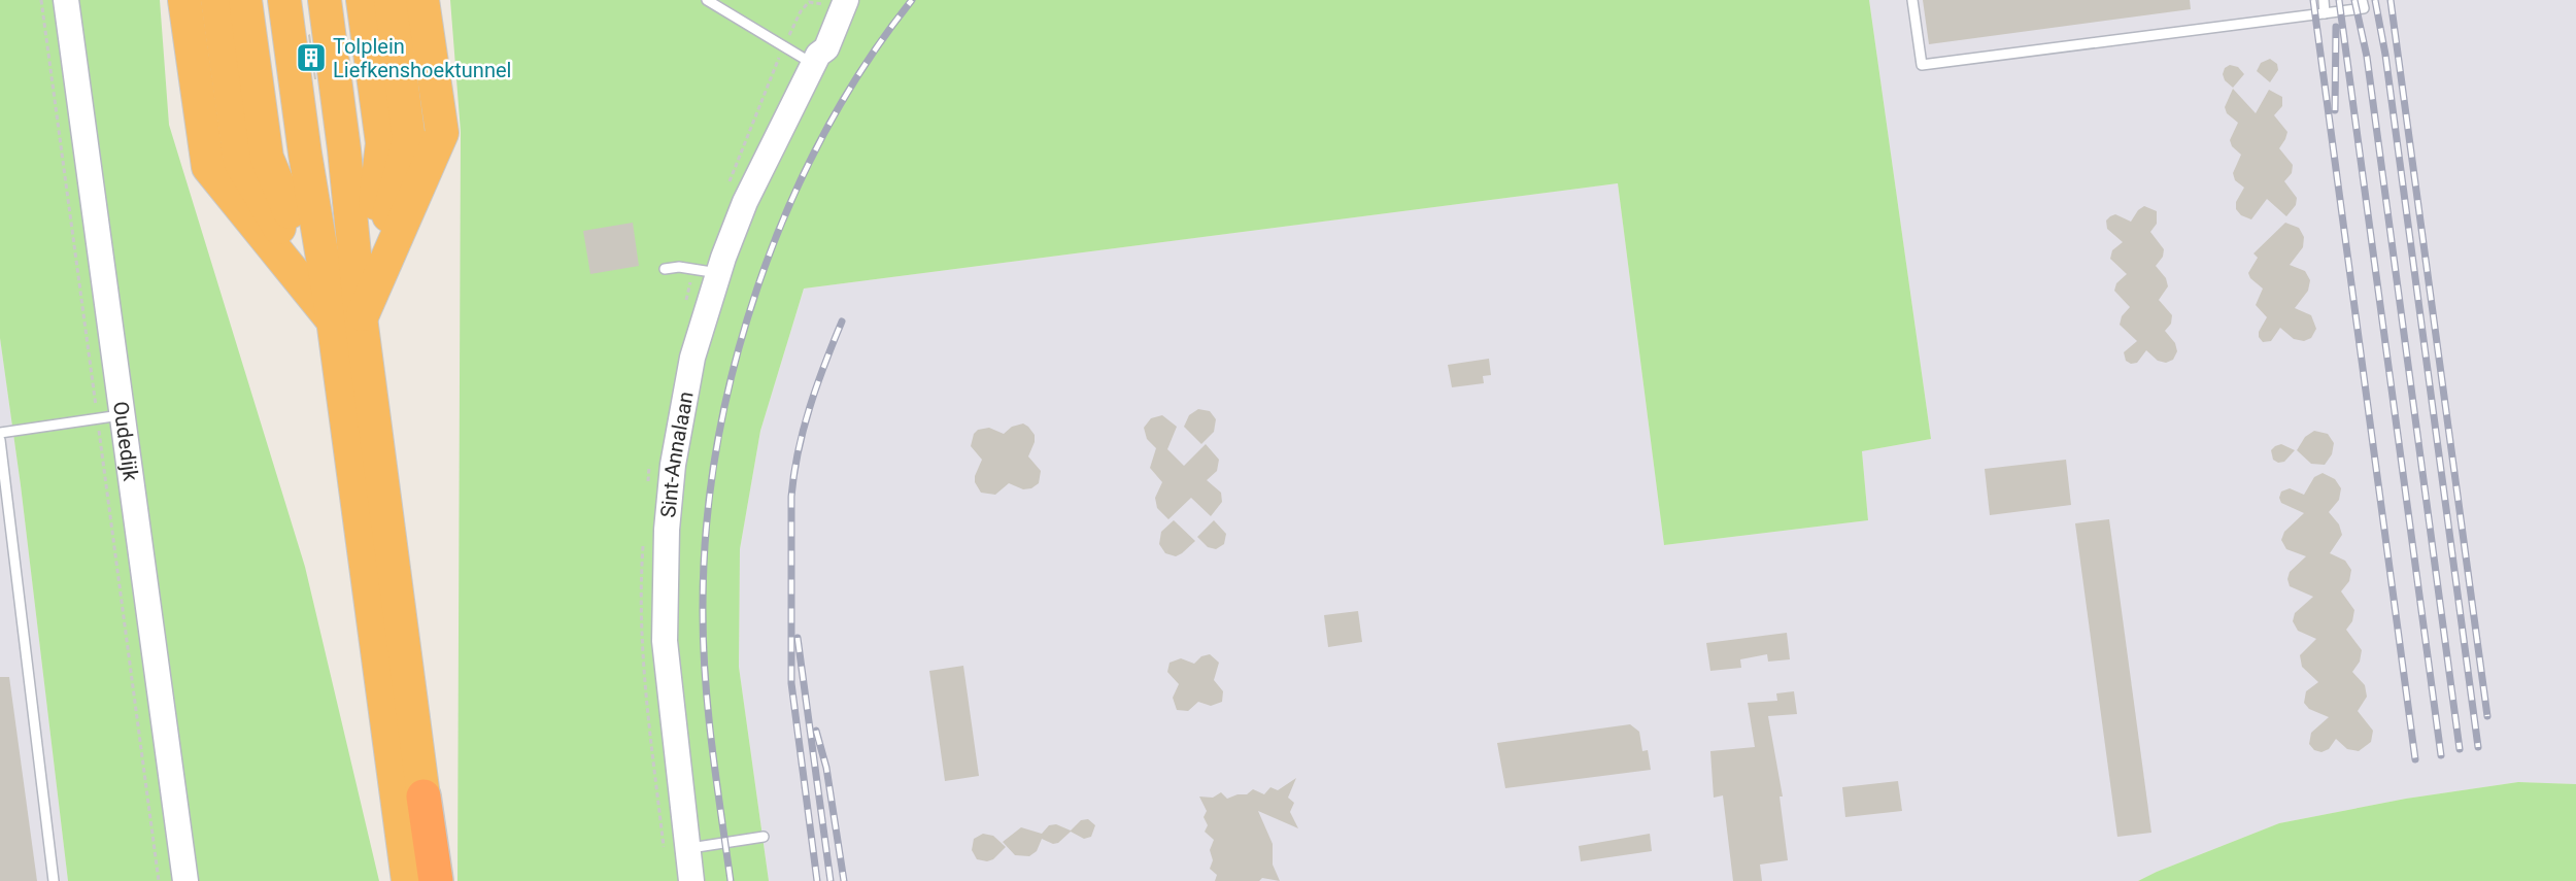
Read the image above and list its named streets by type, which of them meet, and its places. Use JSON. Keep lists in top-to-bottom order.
{
  "streets": {
    "street": ["Oudedijk", "Sint-Annalaan"]
  },
  "places": {
    "building": ["Tolplein Liefkenshoektunnel"]
  }
}
